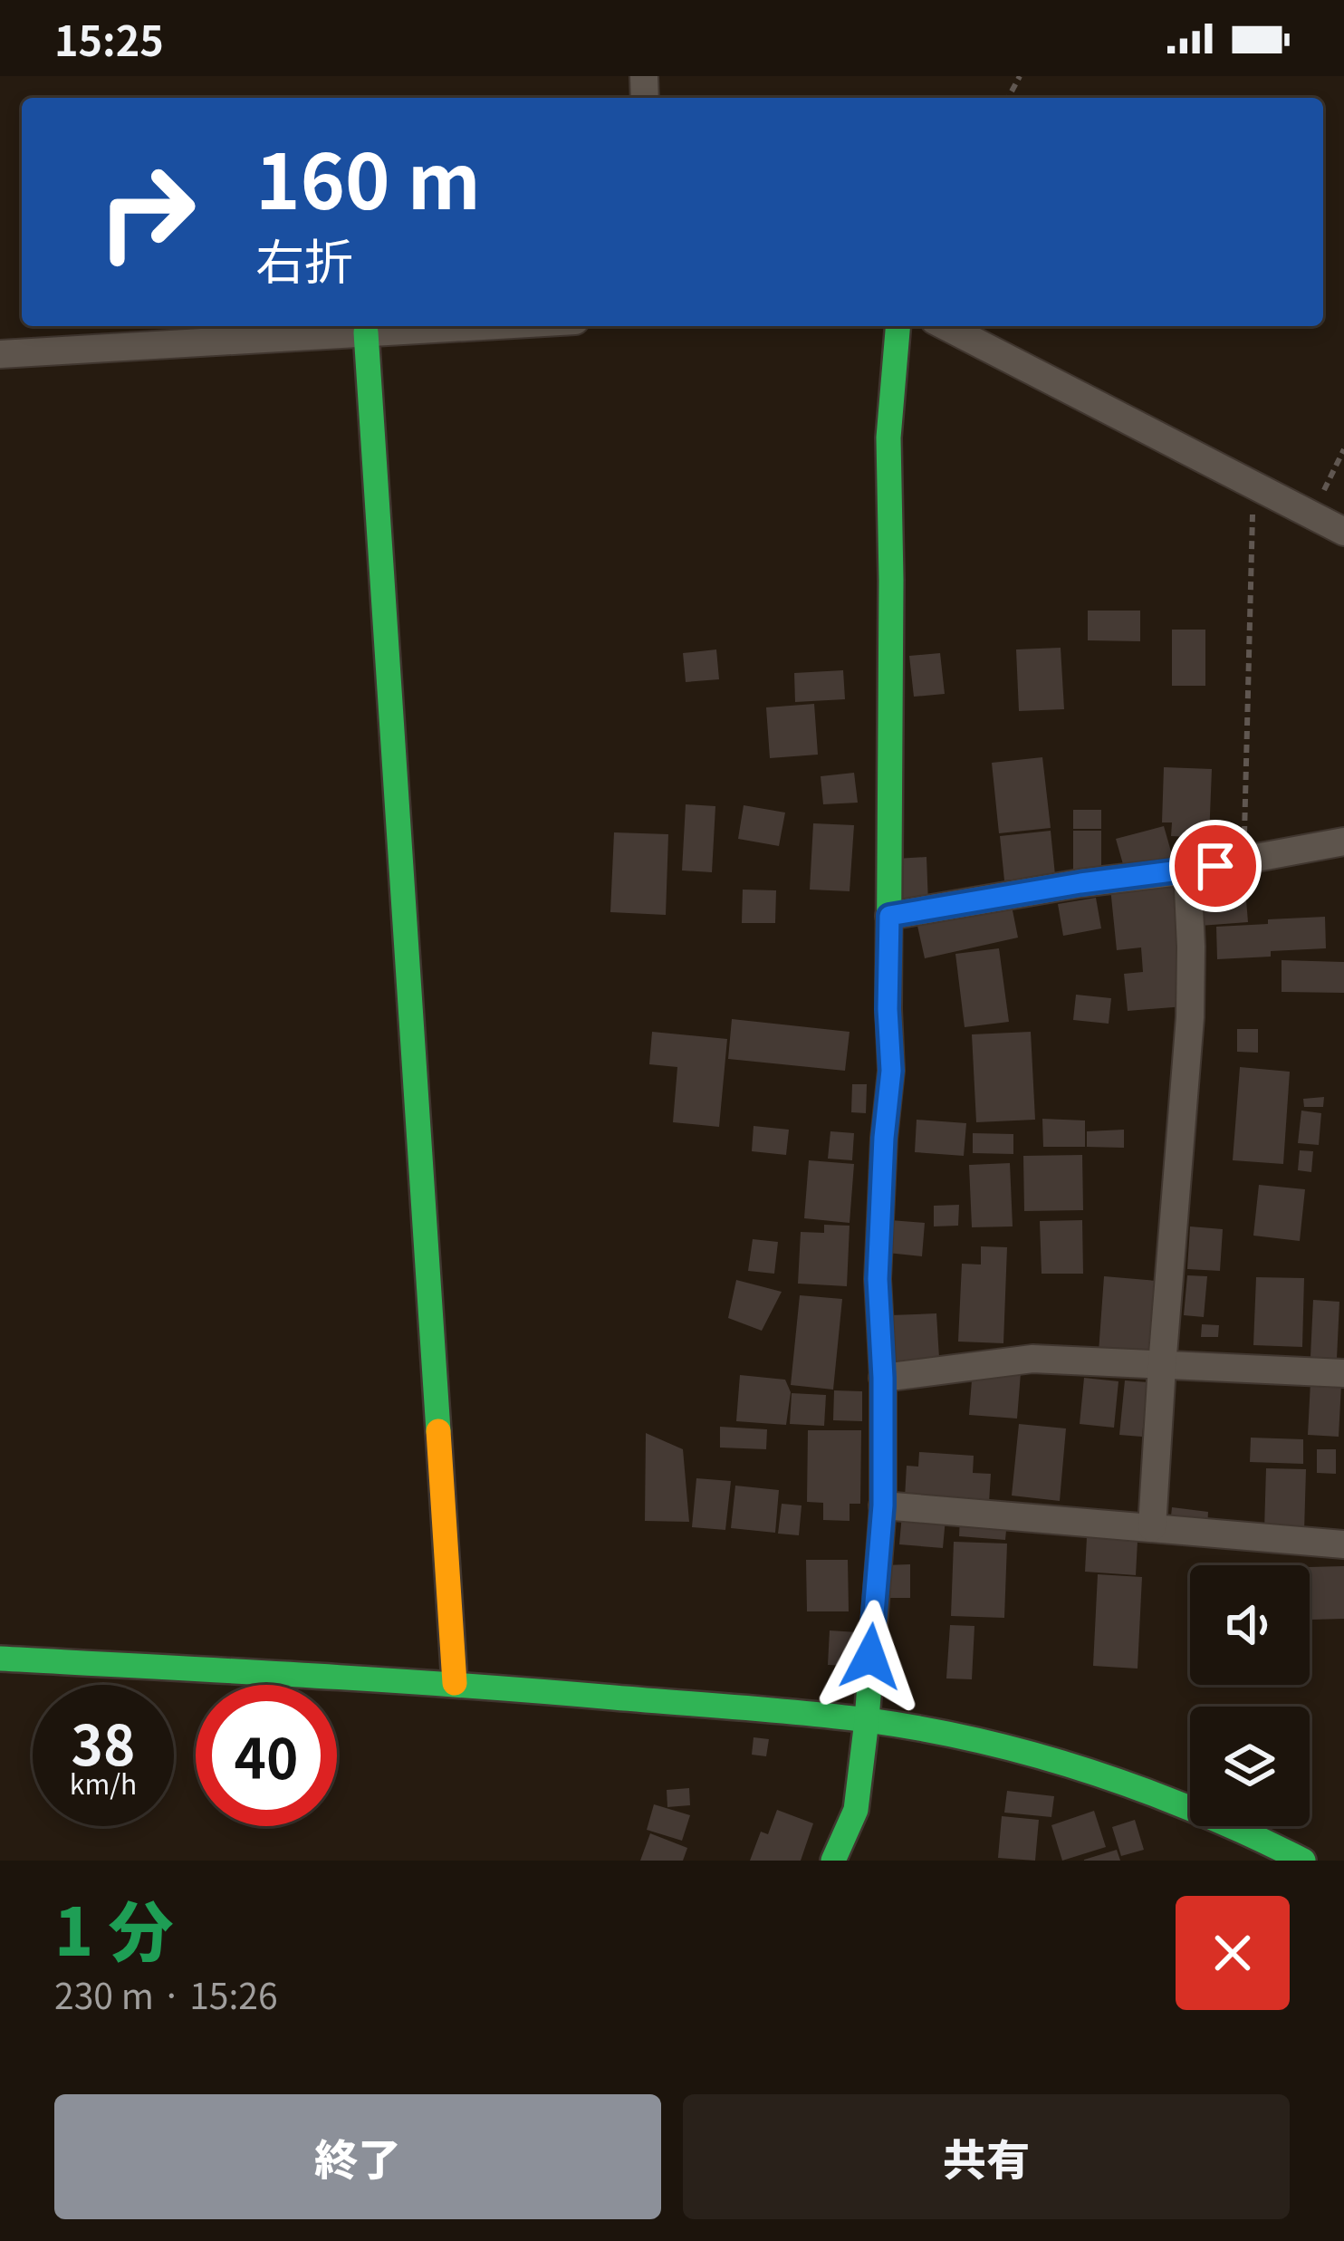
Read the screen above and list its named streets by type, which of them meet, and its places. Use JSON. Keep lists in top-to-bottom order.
{
  "page": {
    "status": "15:25",
    "turn": ["160 m", "右折"],
    "speed": "38 km/h",
    "limit": "40",
    "heading": ["1 分", "230 m · 15:26"],
    "buttons": ["終了", "共有"]
  }
}
